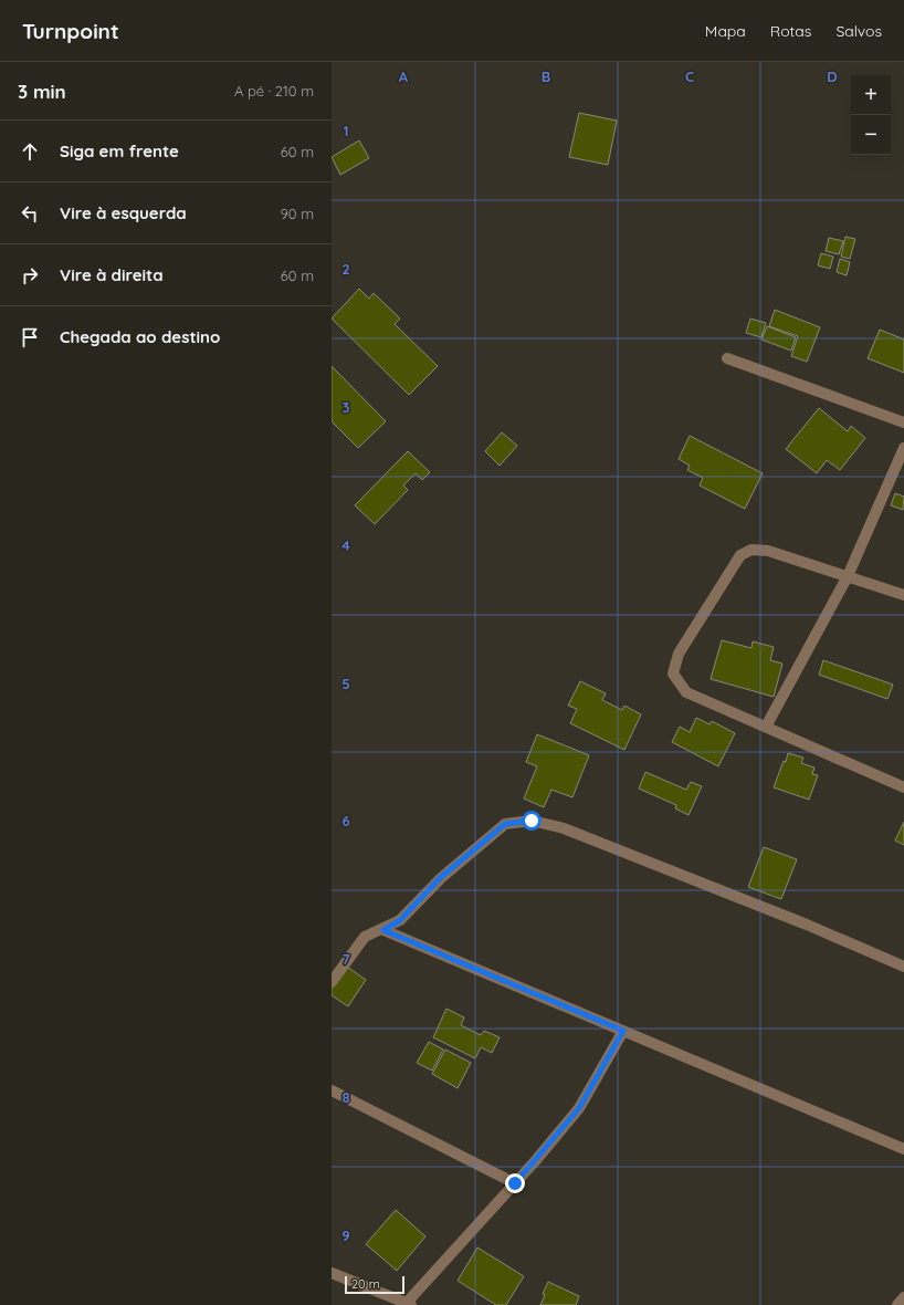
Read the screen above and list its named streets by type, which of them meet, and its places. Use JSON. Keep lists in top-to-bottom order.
{
  "scale_bar": "20 m",
  "page": {
    "header": "Turnpoint",
    "nav": ["Mapa", "Rotas", "Salvos"],
    "heading": ["3 min", "A pé · 210 m"],
    "map_buttons": ["+", "−"],
    "list": [
      ["Siga em frente", "60 m"],
      ["Vire à esquerda", "90 m"],
      ["Vire à direita", "60 m"],
      "Chegada ao destino"
    ],
    "scale": "20 m"
  },
  "grid": {
    "columns": [
      "A",
      "B",
      "C",
      "D"
    ],
    "rows": [
      "1",
      "2",
      "3",
      "4",
      "5",
      "6",
      "7",
      "8",
      "9"
    ]
  }
}
